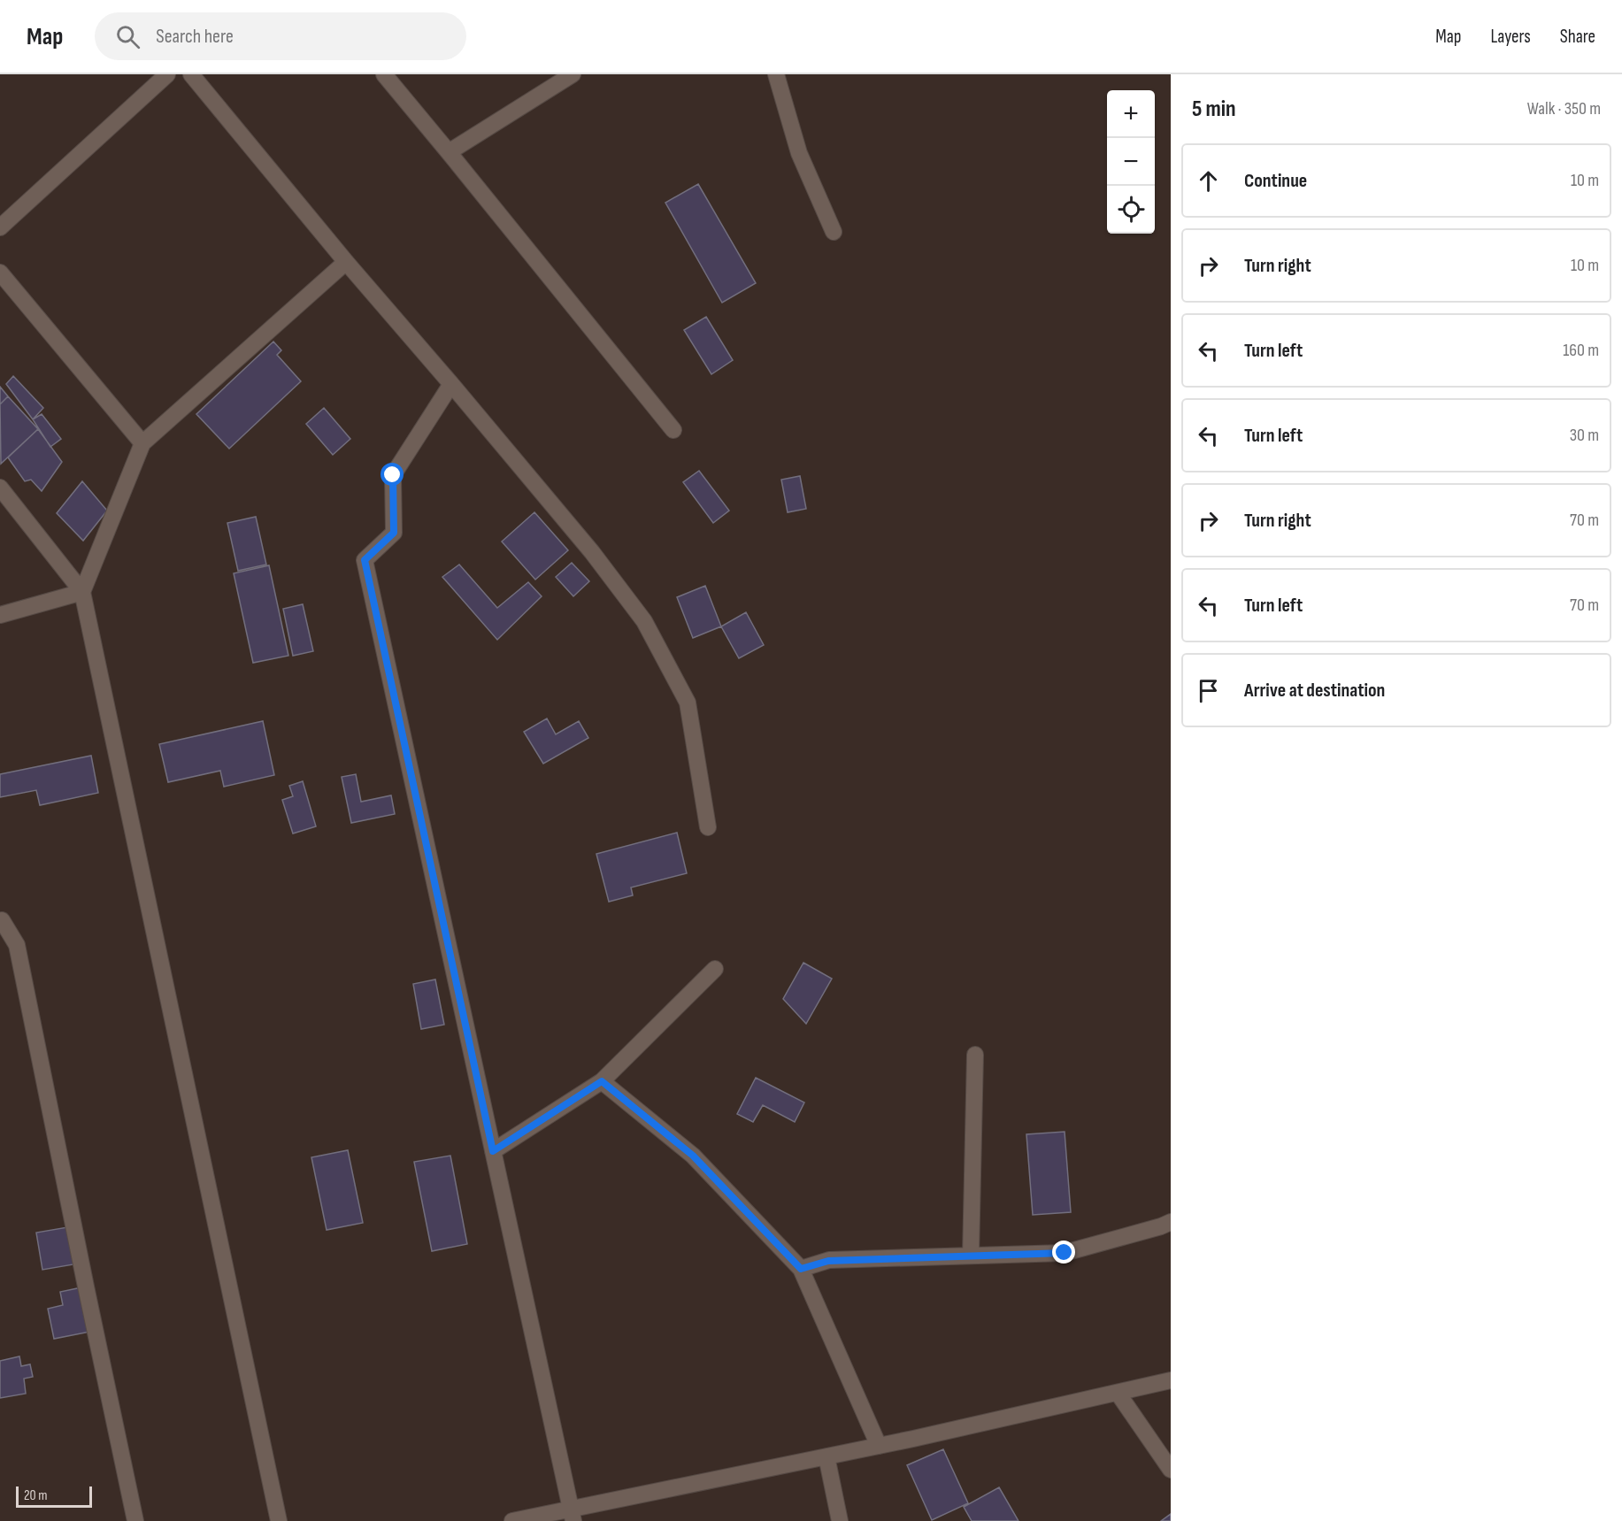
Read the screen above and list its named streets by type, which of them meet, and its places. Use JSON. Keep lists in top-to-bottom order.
{
  "scale_bar": "20 m",
  "page": {
    "header": "Map",
    "search": "Search here",
    "nav": ["Map", "Layers", "Share"],
    "heading": ["5 min", "Walk · 350 m"],
    "map_buttons": ["+", "−"],
    "list": [
      ["Continue", "10 m"],
      ["Turn right", "10 m"],
      ["Turn left", "160 m"],
      ["Turn left", "30 m"],
      ["Turn right", "70 m"],
      ["Turn left", "70 m"],
      "Arrive at destination"
    ],
    "scale": "20 m"
  }
}
